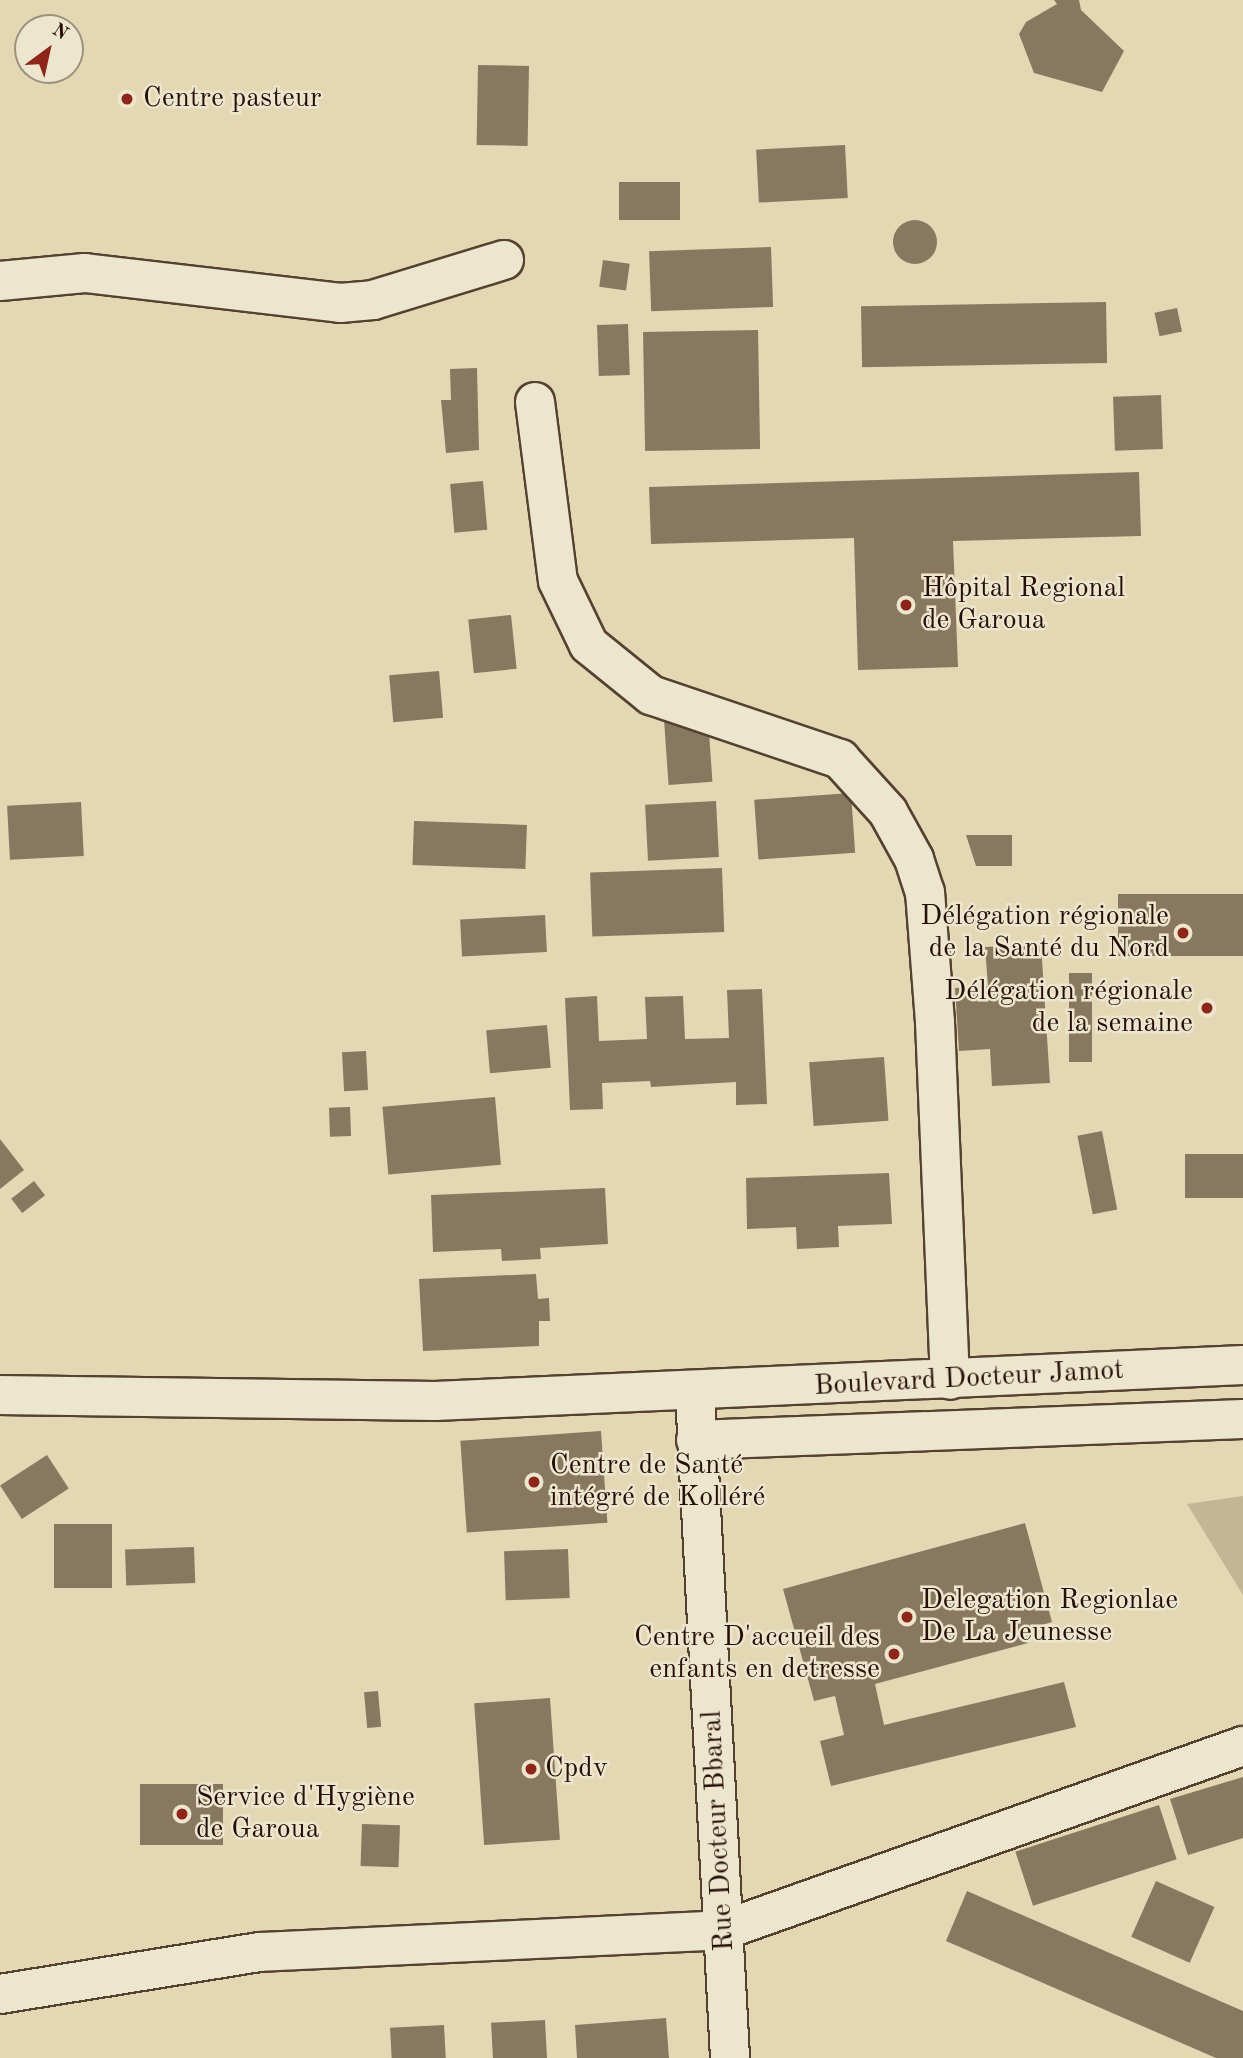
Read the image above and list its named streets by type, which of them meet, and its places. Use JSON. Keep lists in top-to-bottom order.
{
  "streets": {
    "street": ["Boulevard Docteur Jamot", "Rue Docteur Bbaral"]
  },
  "crossings": [
    ["Boulevard Docteur Jamot", "Rue Docteur Bbaral"]
  ],
  "places": [
    "Centre pasteur",
    "Hôpital Regional de Garoua",
    "Délégation régionale de la Santé du Nord",
    "Délégation régionale de la semaine",
    "Centre de Santé intégré de Kolléré",
    "Delegation Regionlae De La Jeunesse",
    "Centre D'accueil des enfants en detresse",
    "Cpdv",
    "Service d'Hygiène de Garoua"
  ],
  "north": "top right"
}
